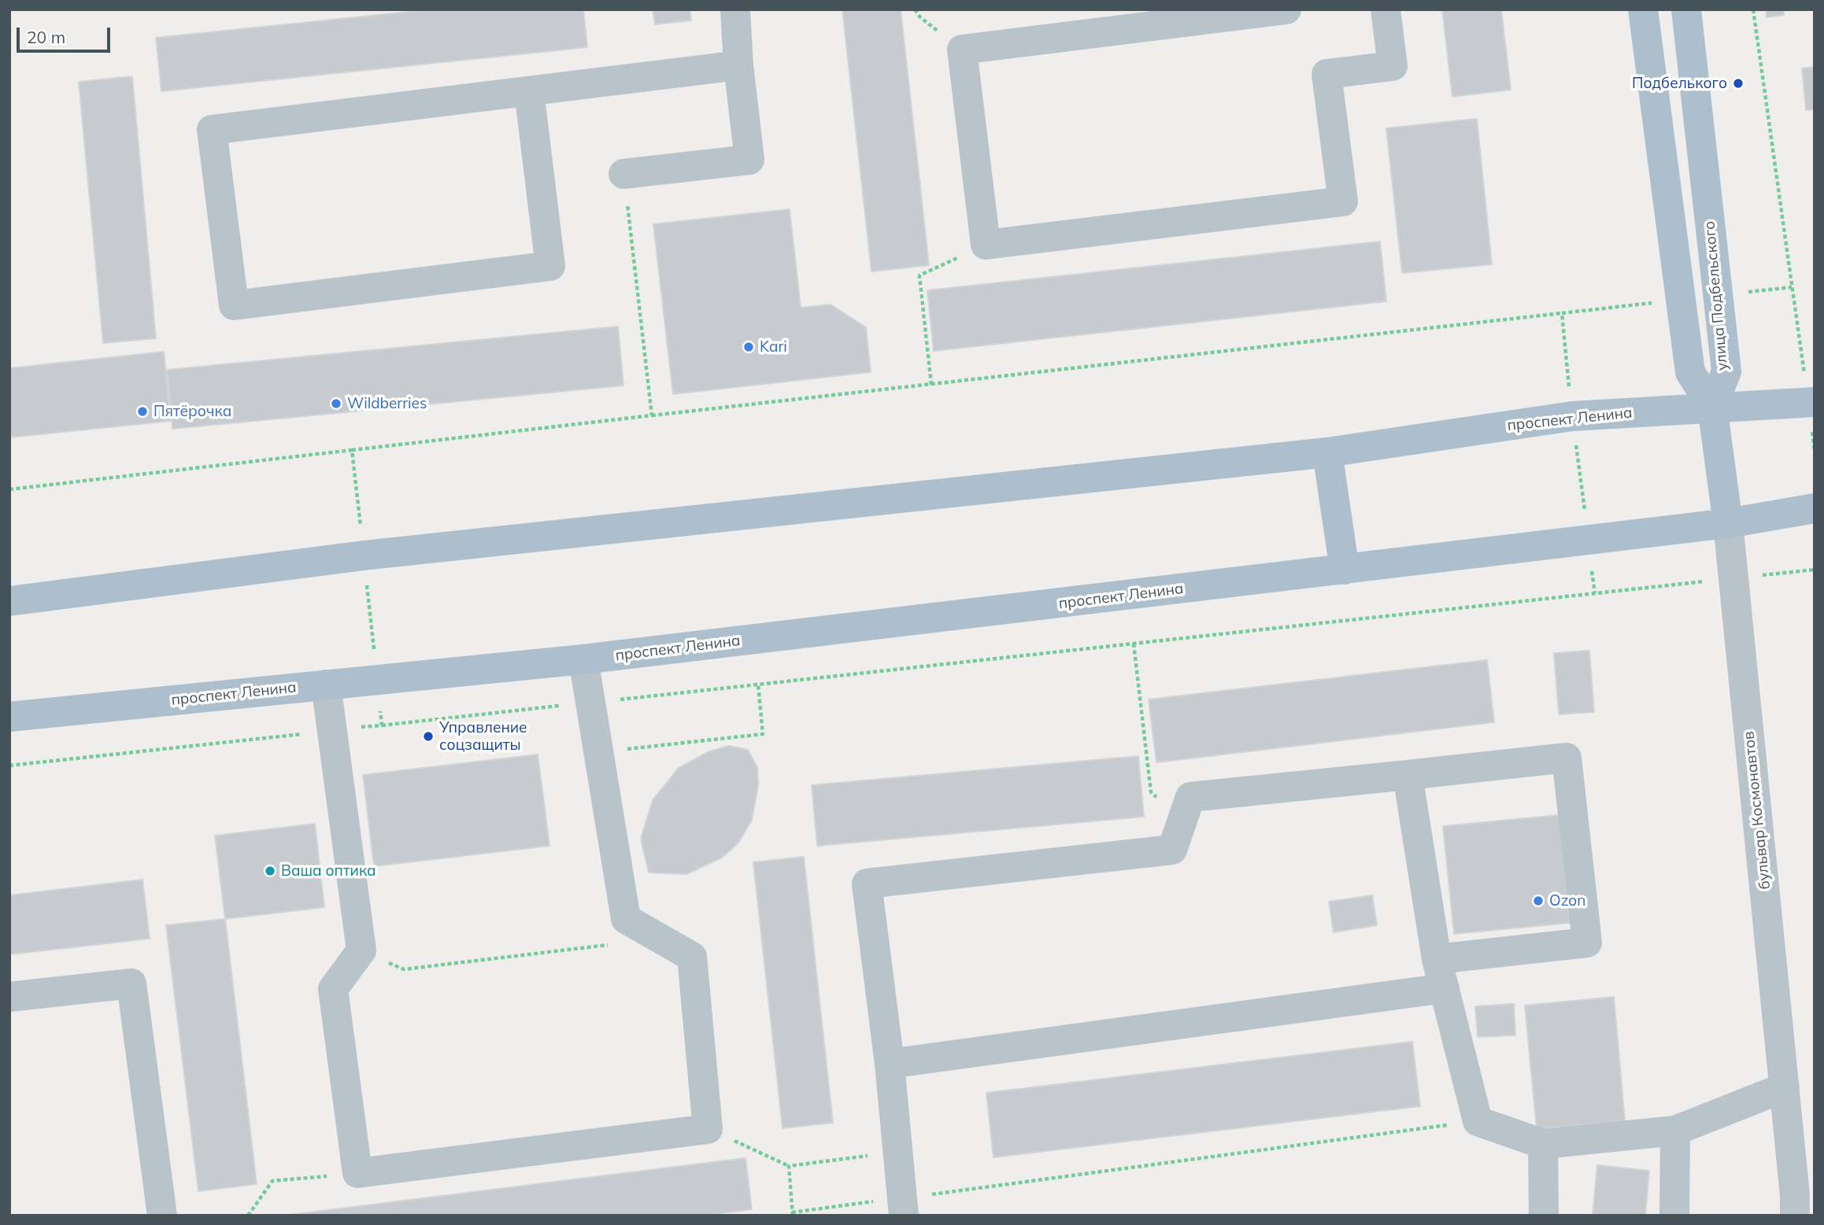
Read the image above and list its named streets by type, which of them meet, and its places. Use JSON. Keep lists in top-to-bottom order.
{
  "streets": {
    "main road": ["улица Подбельского", "проспект Ленина", "бульвар Космонавтов"]
  },
  "crossings": [
    ["улица Подбельского", "проспект Ленина"],
    ["улица Подбельского", "бульвар Космонавтов"],
    ["проспект Ленина", "бульвар Космонавтов"]
  ],
  "places": [
    "Подбелького",
    "Kari",
    "Wildberries",
    "Пятёрочка",
    "Управление соцзащиты",
    "Ваша оптика",
    "Ozon"
  ],
  "scale_bar": "20 m"
}
